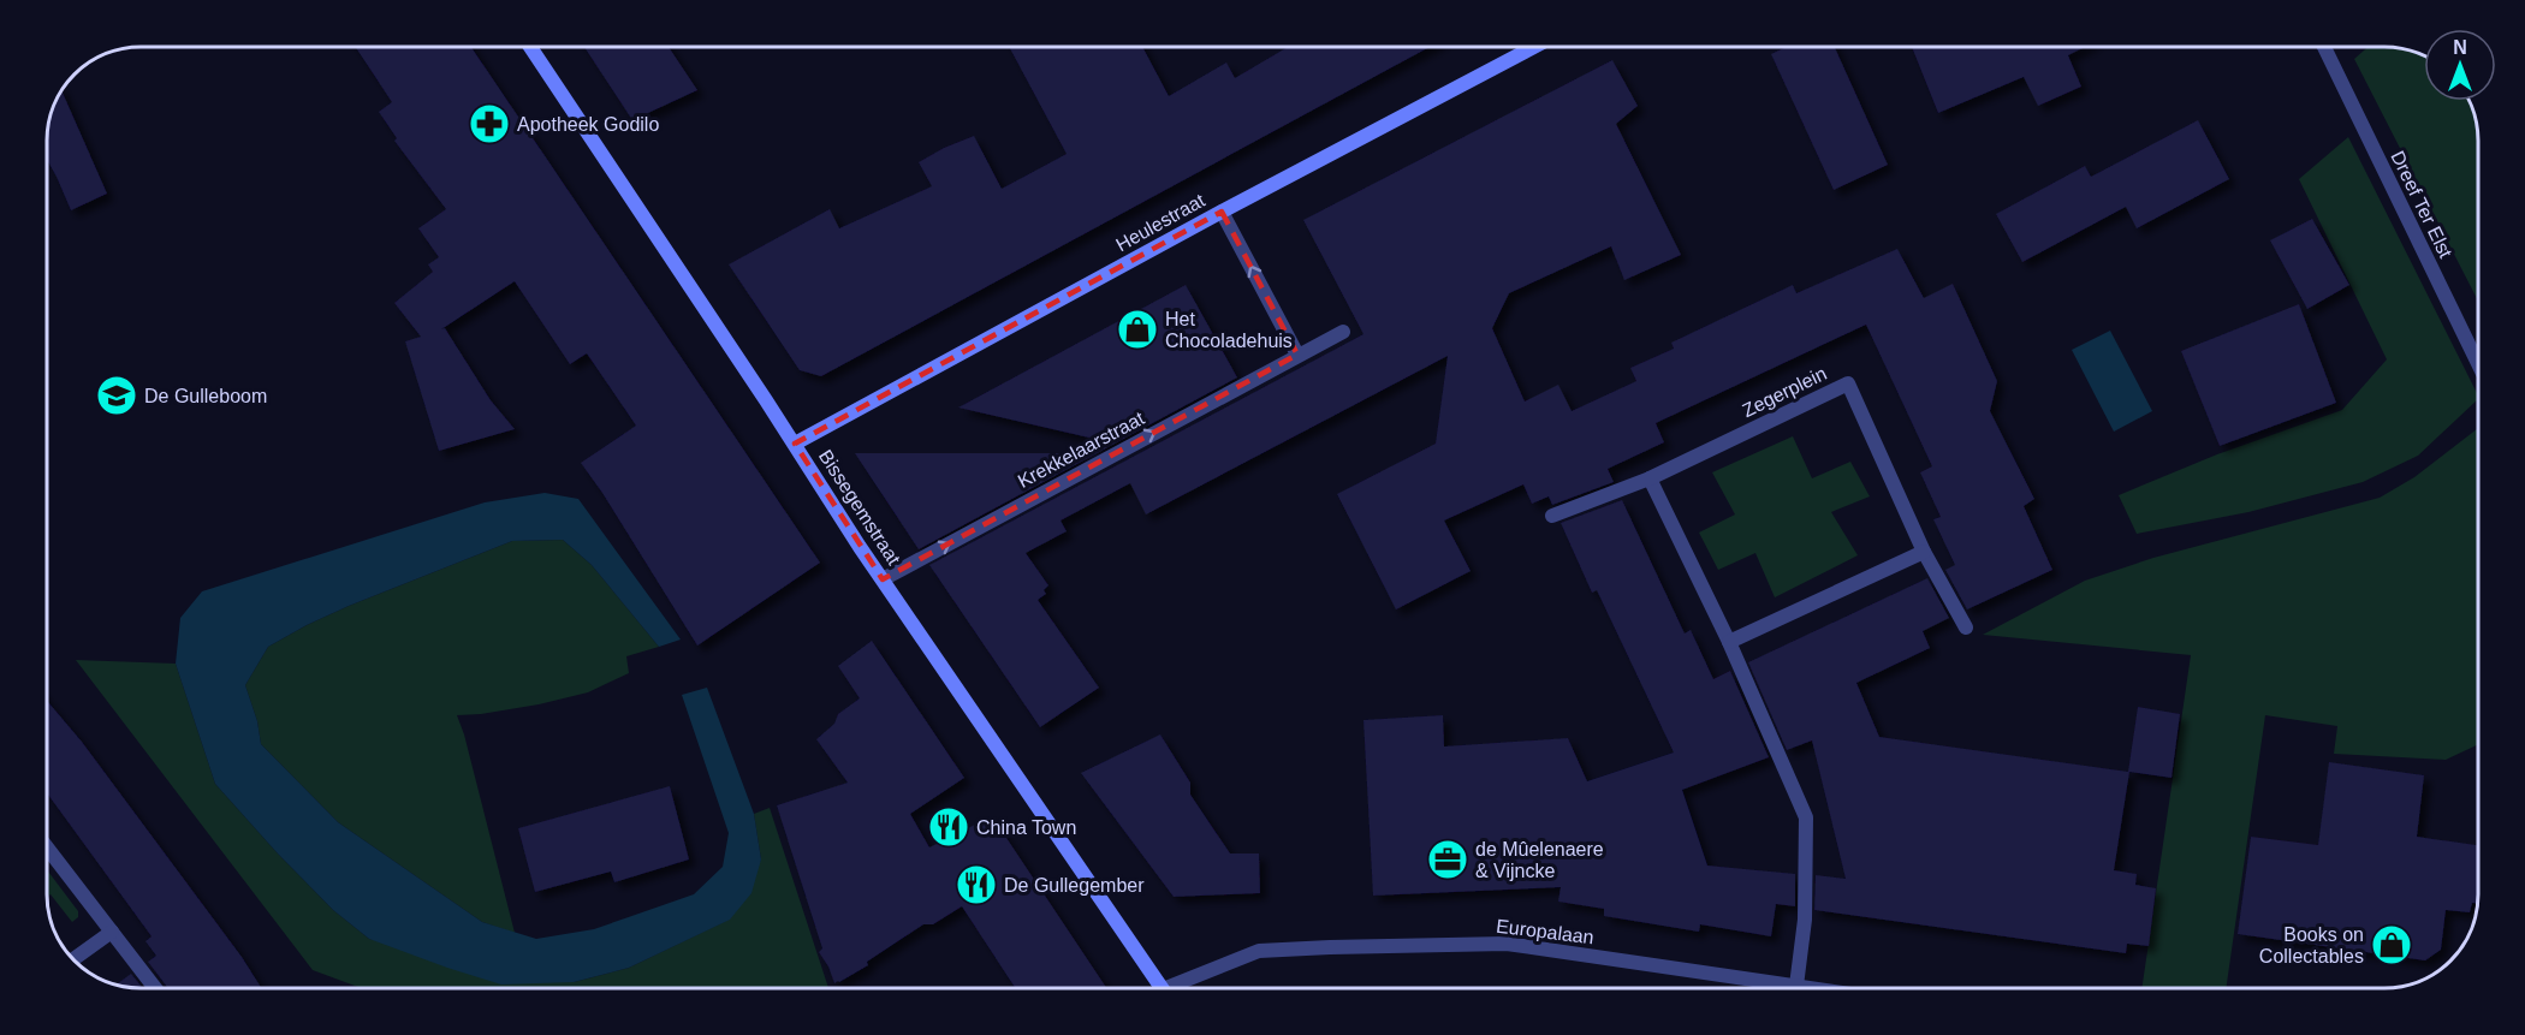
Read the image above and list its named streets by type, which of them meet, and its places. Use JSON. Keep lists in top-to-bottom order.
{
  "streets": {
    "street": [
      "Dreef Ter Elst",
      "Heulestraat",
      "Zegerplein",
      "Krekkelaarstraat",
      "Bissegemstraat",
      "Europalaan"
    ]
  },
  "crossings": [
    ["Heulestraat", "Bissegemstraat"],
    ["Krekkelaarstraat", "Bissegemstraat"]
  ],
  "one_way": ["Krekkelaarstraat"],
  "places": {
    "pharmacy": ["Apotheek Godilo"],
    "shop": ["Het Chocoladehuis", "Books on Collectables"],
    "school or university": ["De Gulleboom"],
    "restaurant": ["China Town", "De Gullegember"],
    "office": ["de Mûelenaere & Vijncke"]
  },
  "north": "top"
}
